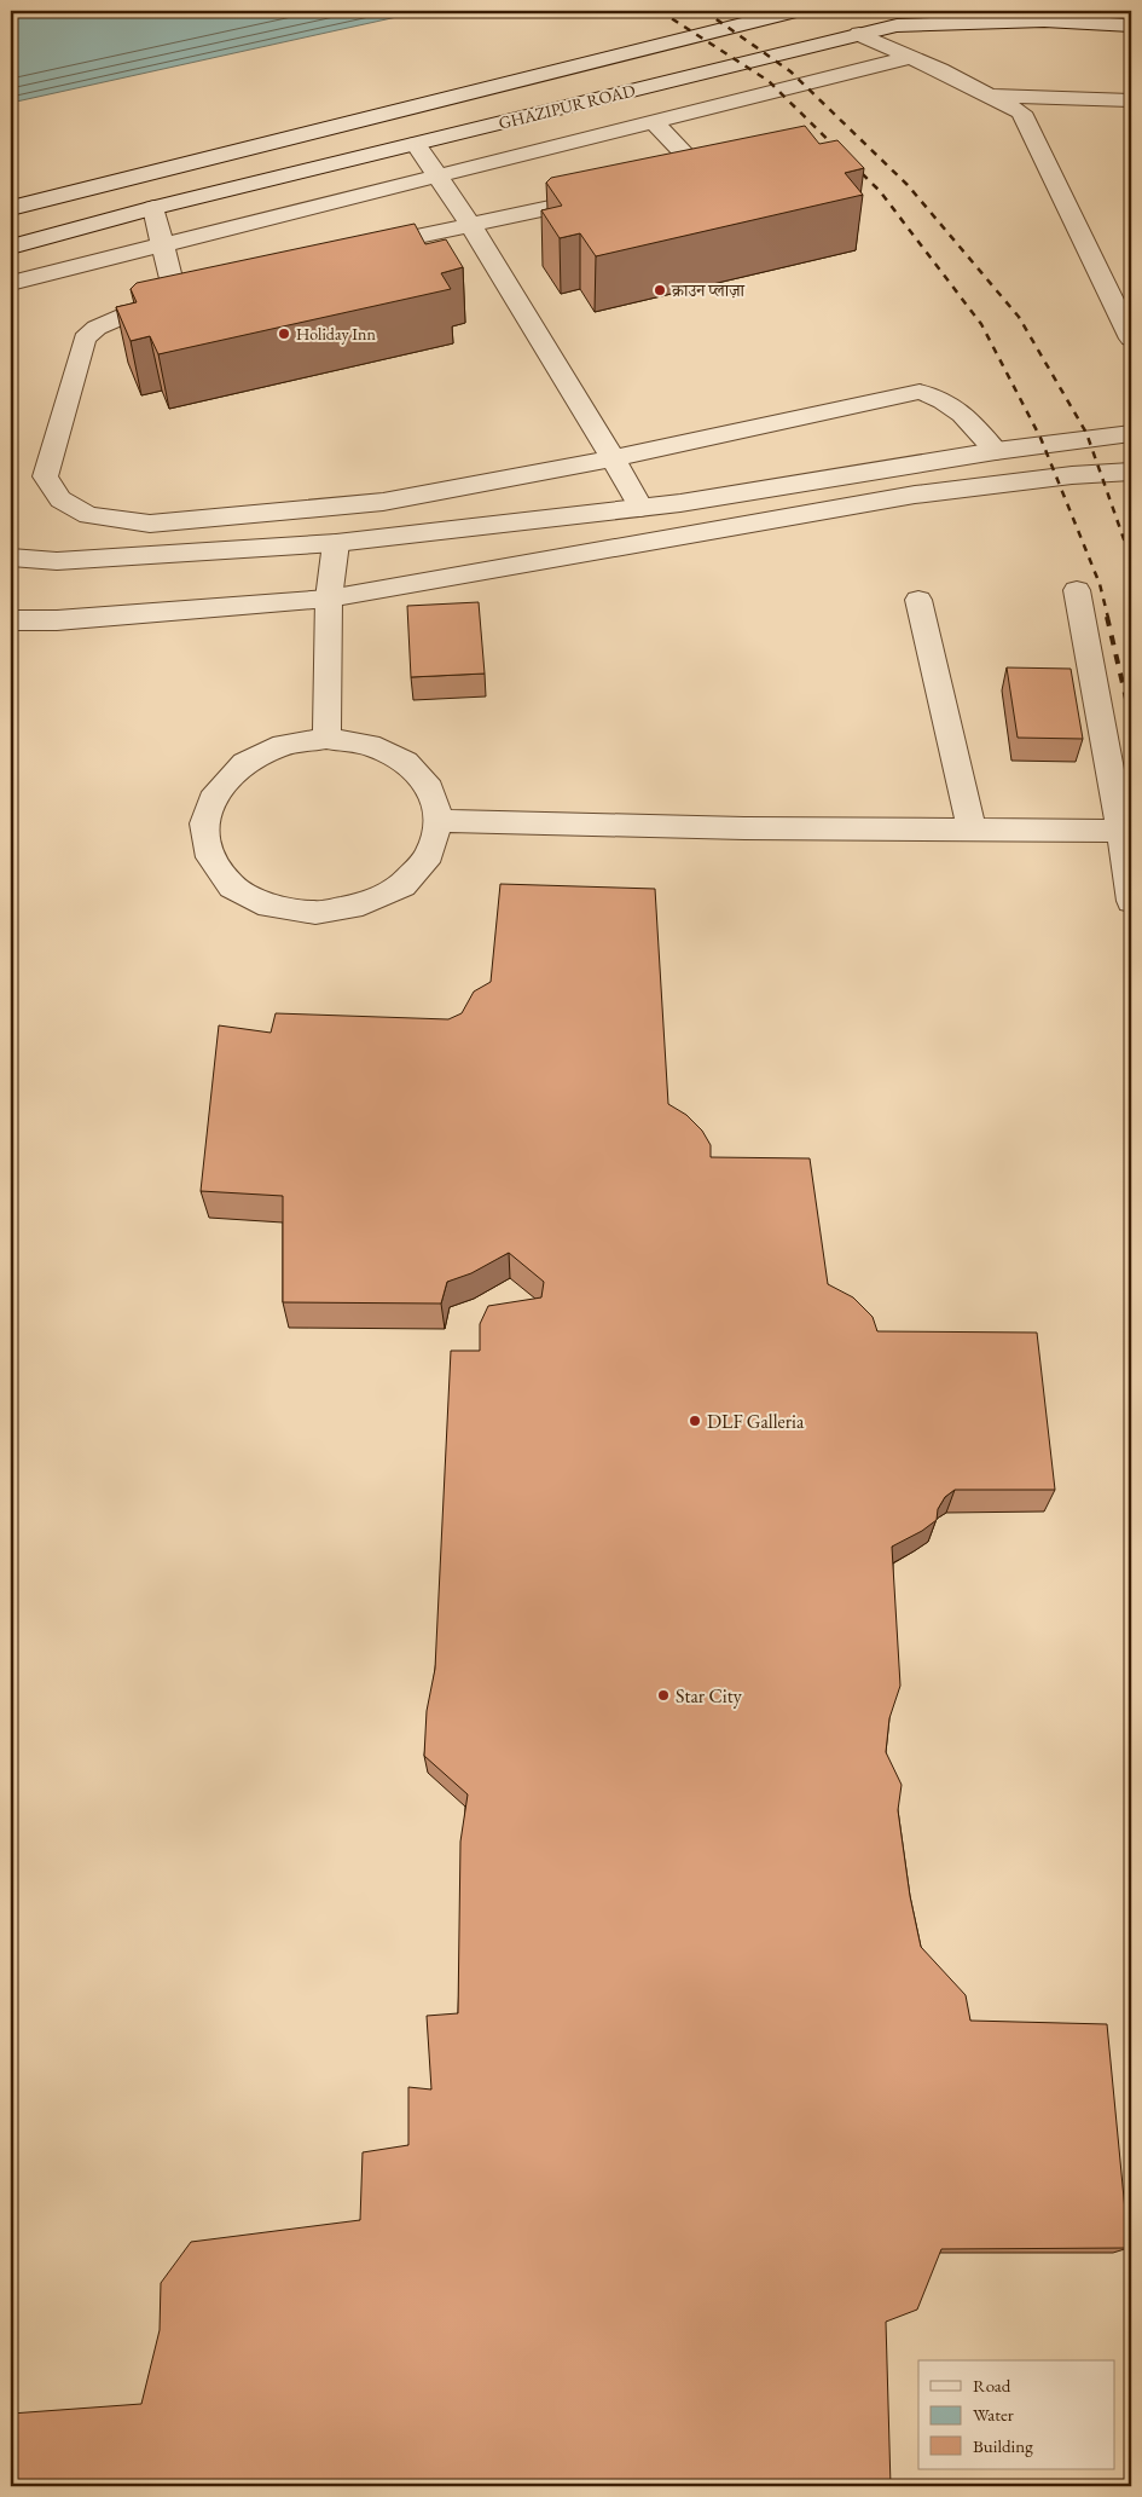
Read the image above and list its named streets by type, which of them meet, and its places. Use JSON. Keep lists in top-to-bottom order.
{
  "streets": {
    "main road": ["GHAZIPUR ROAD"]
  },
  "places": [
    "क्राउन प्लाज़ा",
    "Holiday Inn",
    "DLF Galleria",
    "Star City"
  ],
  "legend": ["Road", "Water", "Building"]
}
